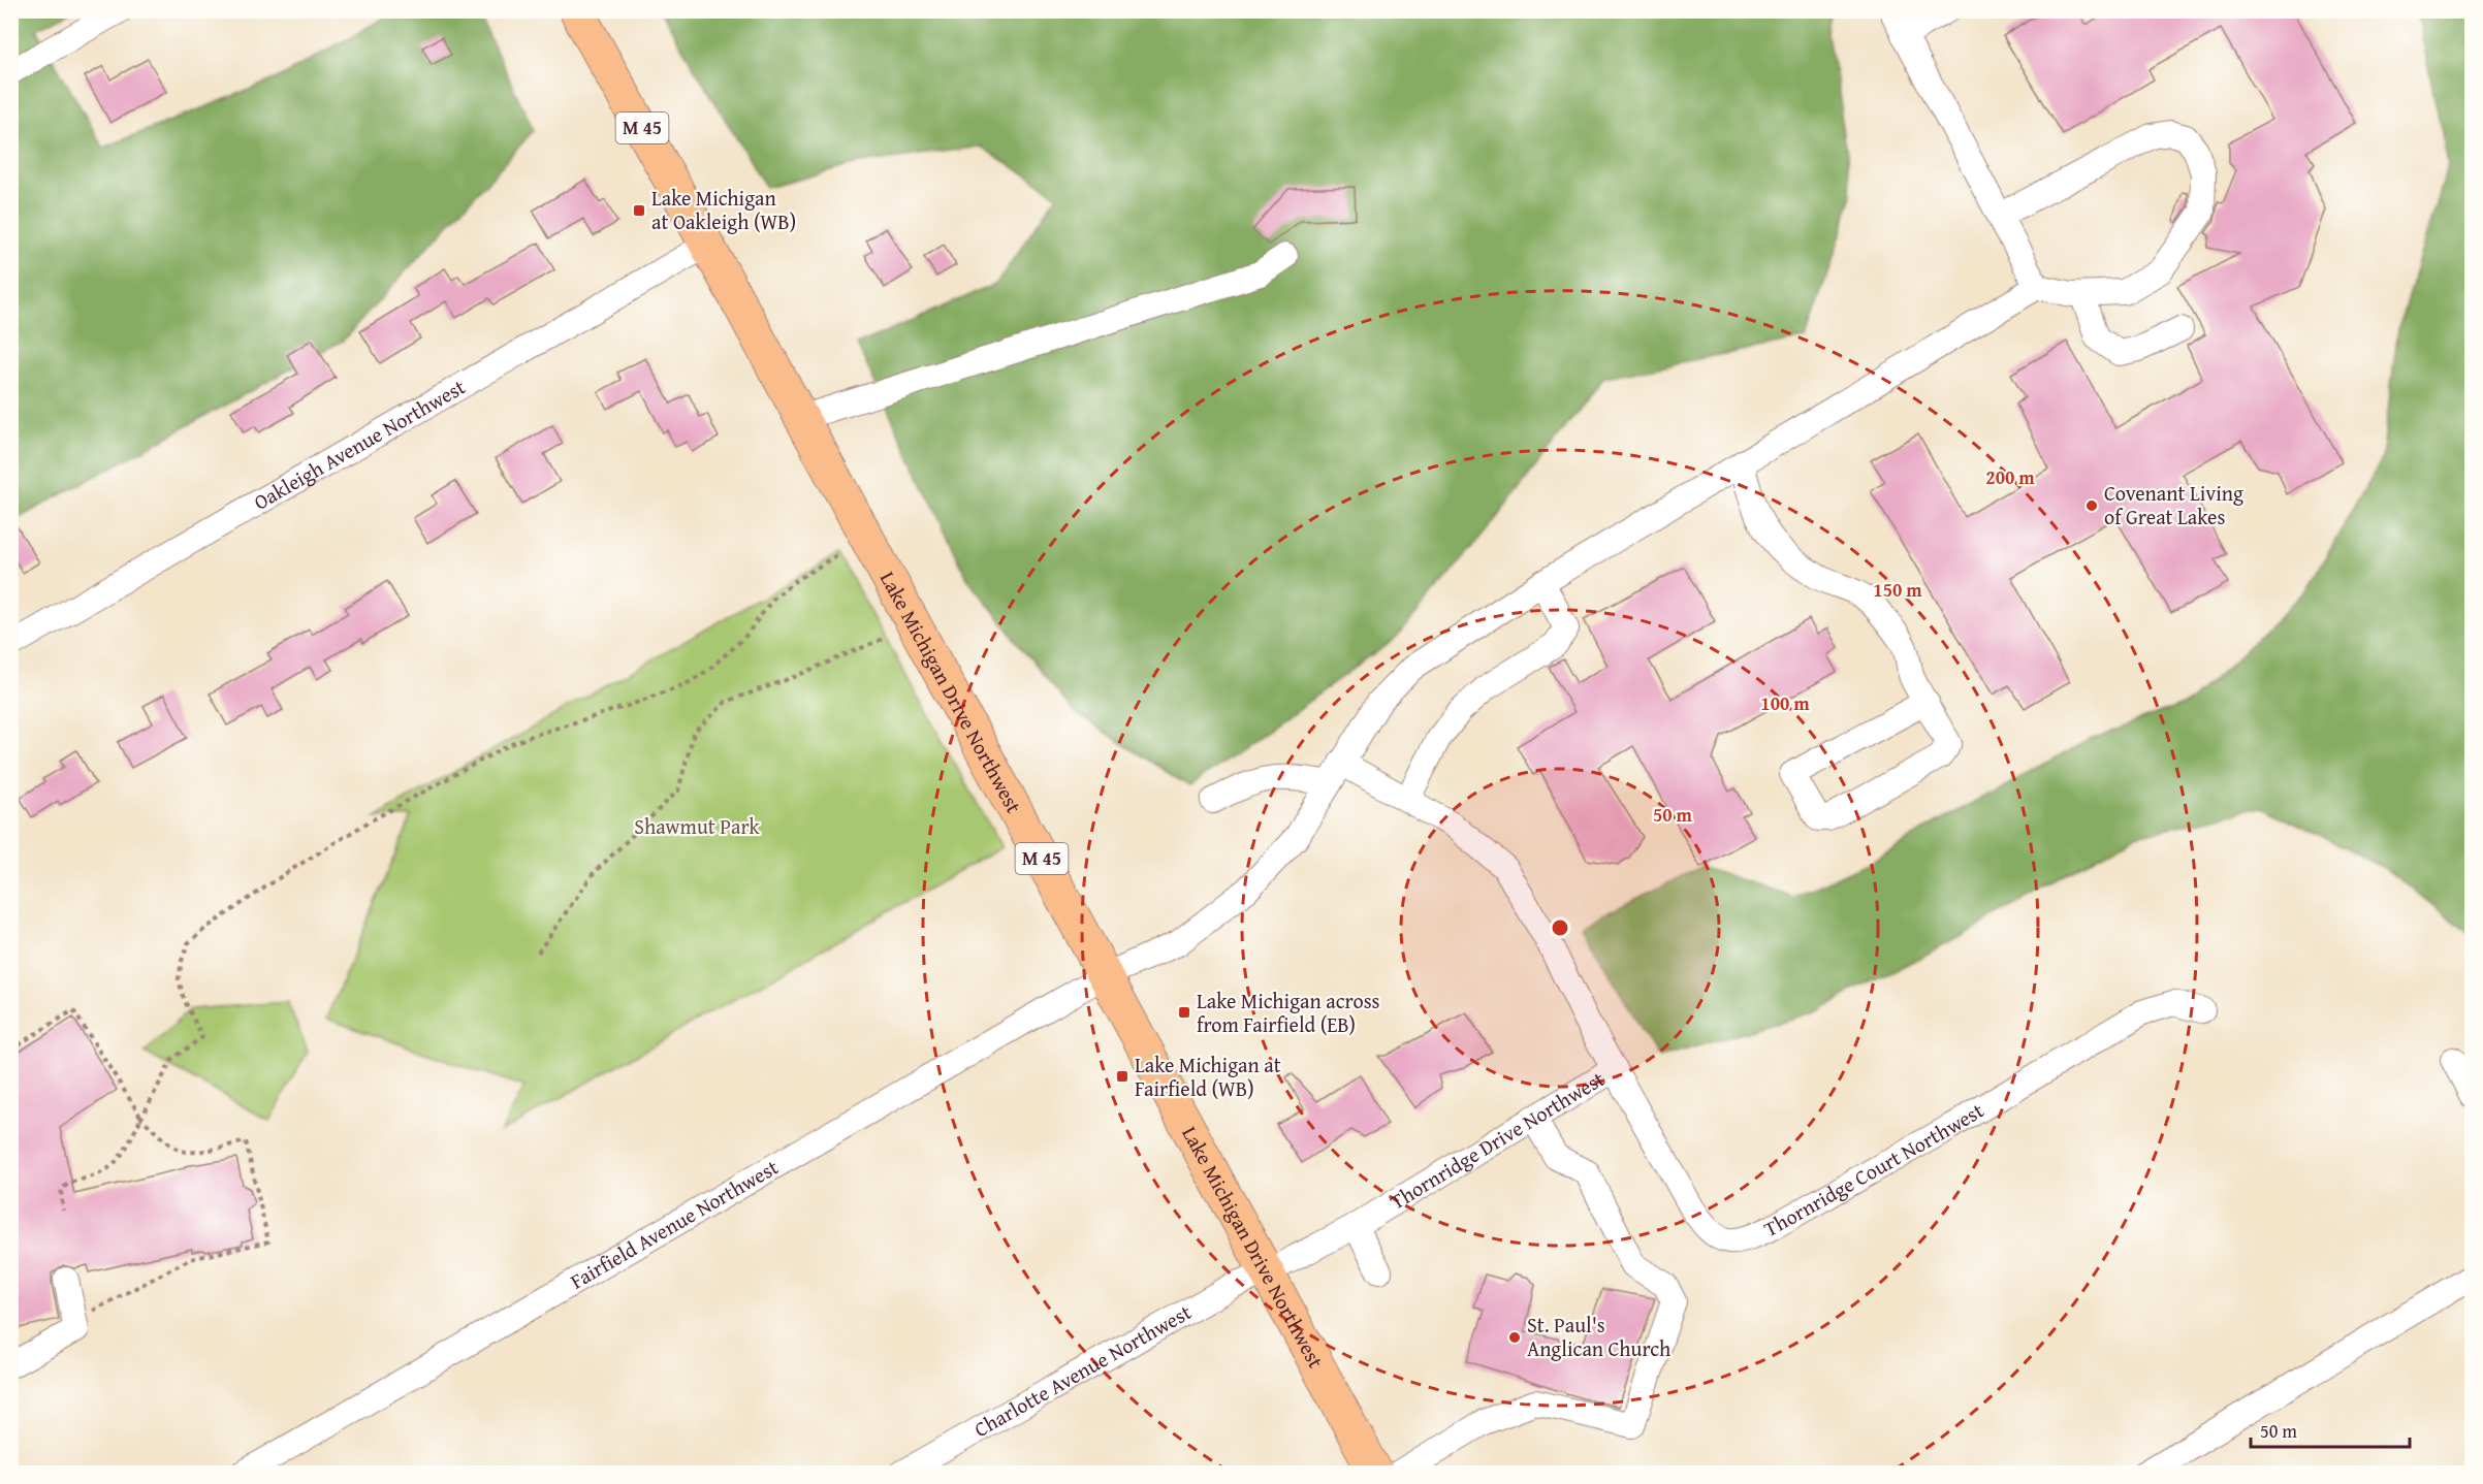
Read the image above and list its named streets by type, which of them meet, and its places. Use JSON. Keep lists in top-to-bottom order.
{
  "streets": {
    "highway": ["M 45", "Lake Michigan Drive Northwest"],
    "street": [
      "Oakleigh Avenue Northwest",
      "Thornridge Drive Northwest",
      "Thornridge Court Northwest",
      "Fairfield Avenue Northwest",
      "Charlotte Avenue Northwest"
    ]
  },
  "crossings": [
    ["Oakleigh Avenue Northwest", "Lake Michigan Drive Northwest"],
    ["Lake Michigan Drive Northwest", "Thornridge Drive Northwest"],
    ["Lake Michigan Drive Northwest", "Fairfield Avenue Northwest"],
    ["Lake Michigan Drive Northwest", "Charlotte Avenue Northwest"],
    ["Thornridge Drive Northwest", "Thornridge Court Northwest"],
    ["Thornridge Drive Northwest", "Fairfield Avenue Northwest"],
    ["Thornridge Drive Northwest", "Charlotte Avenue Northwest"]
  ],
  "parks": ["Shawmut Park"],
  "places": {
    "transit": ["Lake Michigan at Oakleigh (WB)", "Lake Michigan across from Fairfield (EB)", "Lake Michigan at Fairfield (WB)"],
    "other": ["Covenant Living of Great Lakes", "St. Paul's Anglican Church"]
  },
  "scale_bar": "50 m",
  "rings": [
    "200 m",
    "150 m",
    "100 m",
    "50 m"
  ]
}
